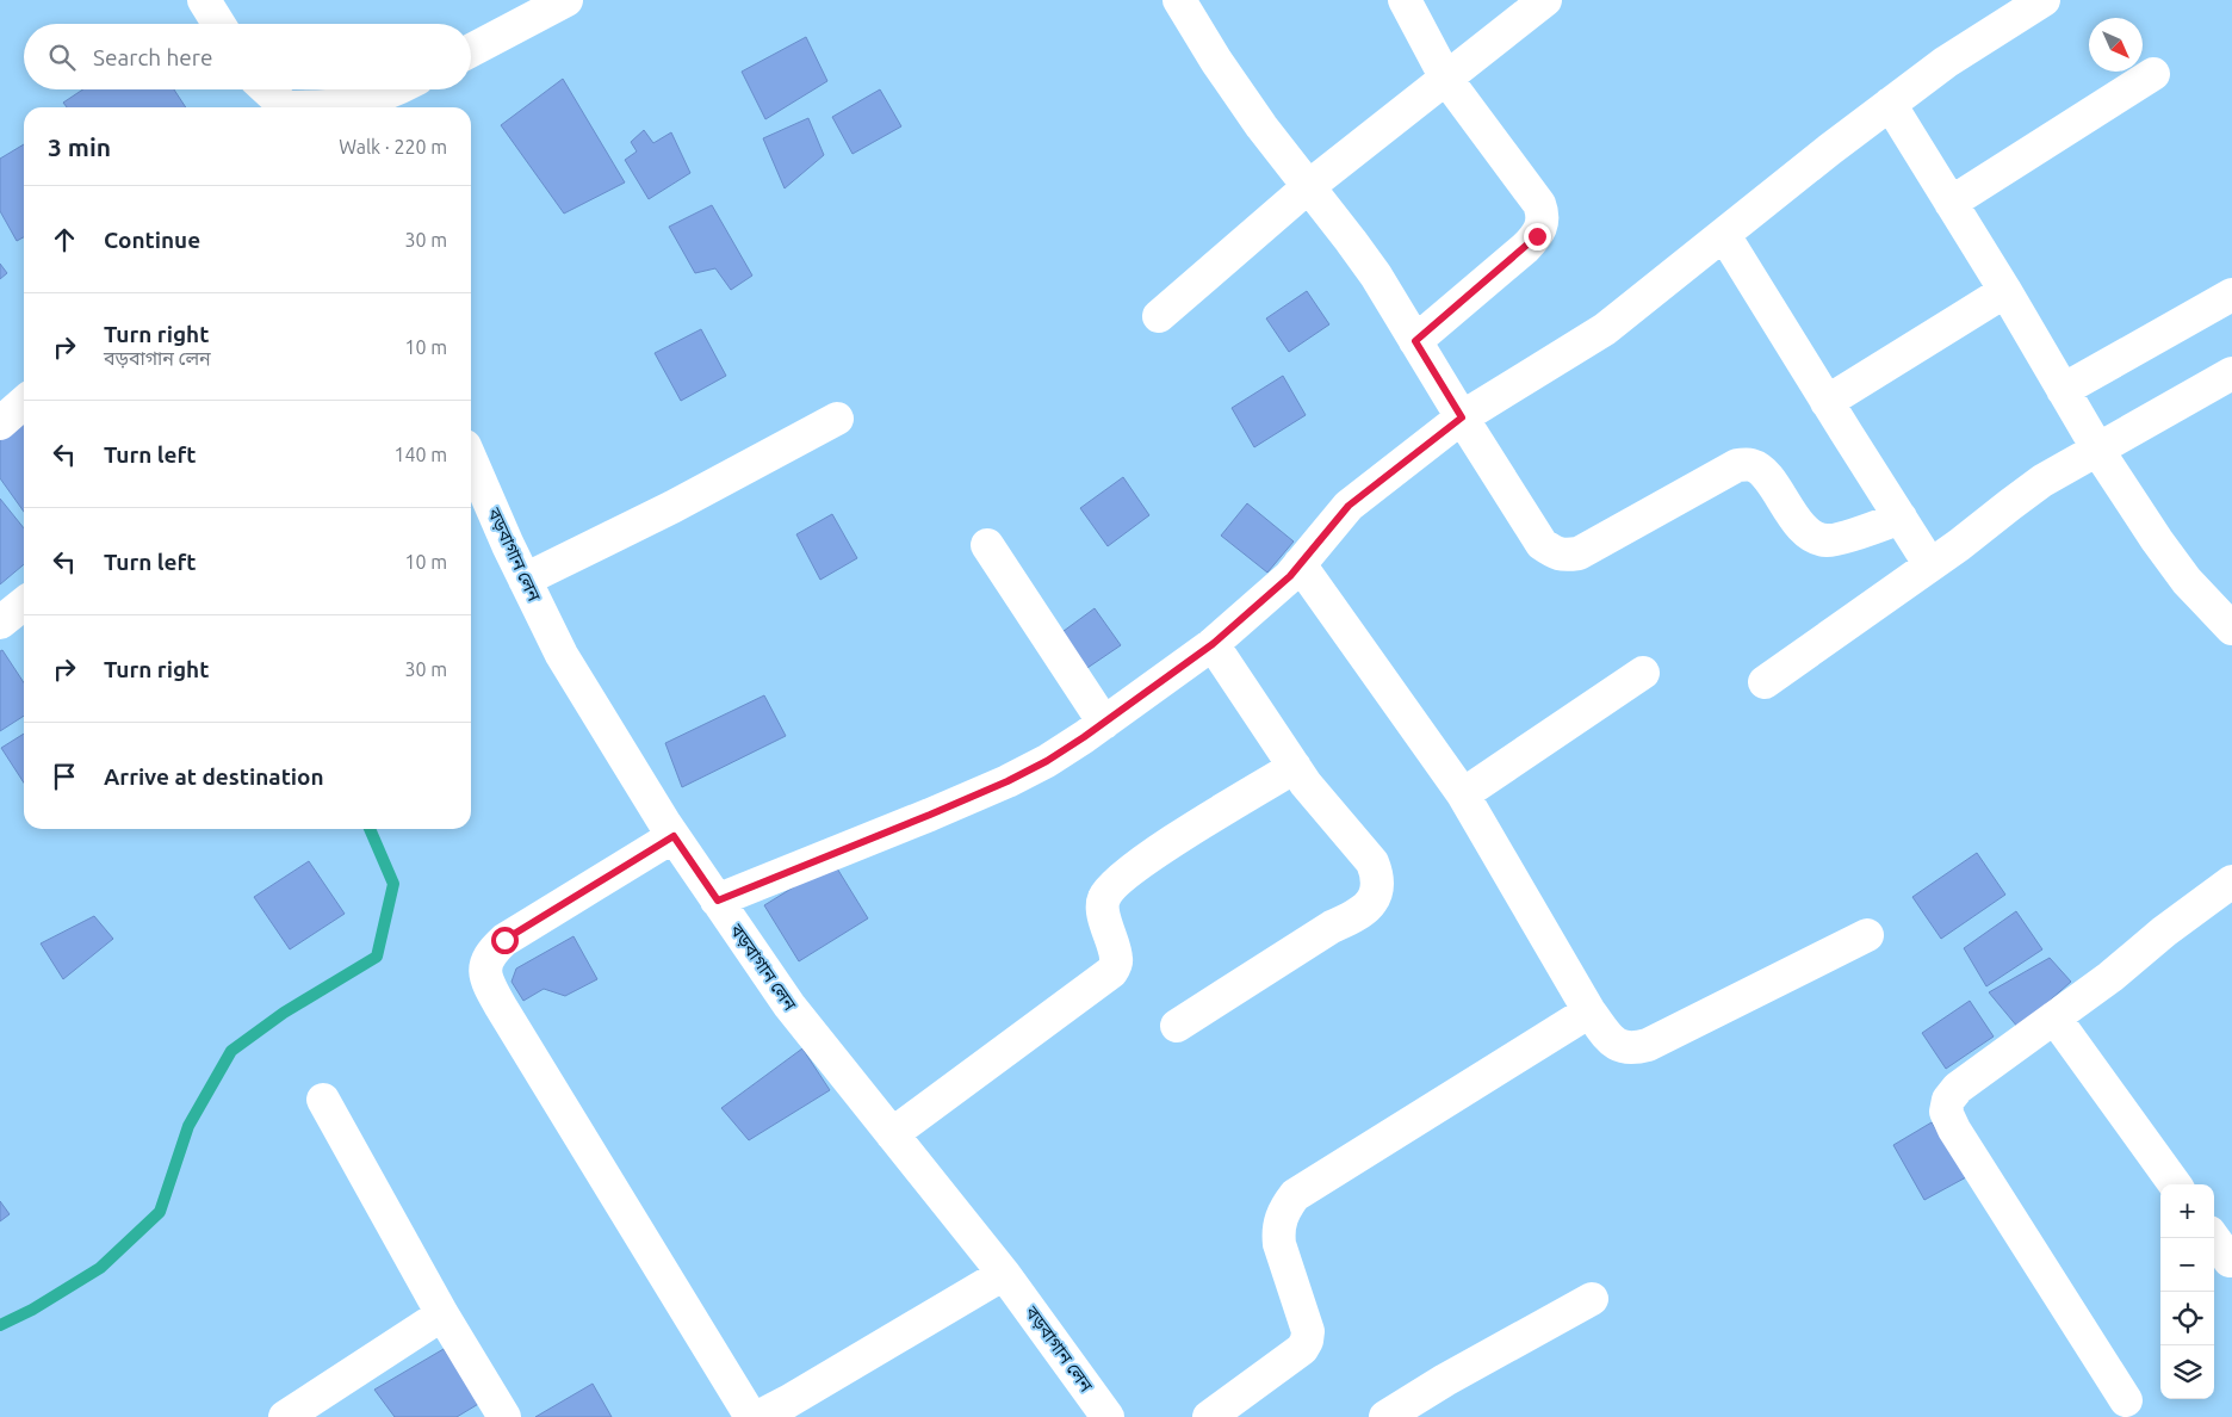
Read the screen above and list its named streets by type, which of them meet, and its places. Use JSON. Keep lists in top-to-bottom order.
{
  "streets": {
    "street": ["বড়বাগান লেন"]
  },
  "north": "bottom right",
  "page": {
    "search": "Search here",
    "heading": ["3 min", "Walk · 220 m"],
    "list": [
      ["Continue", "30 m"],
      ["Turn right", "বড়বাগান লেন", "10 m"],
      ["Turn left", "140 m"],
      ["Turn left", "10 m"],
      ["Turn right", "30 m"],
      "Arrive at destination"
    ],
    "map_buttons": ["+", "−"]
  }
}
